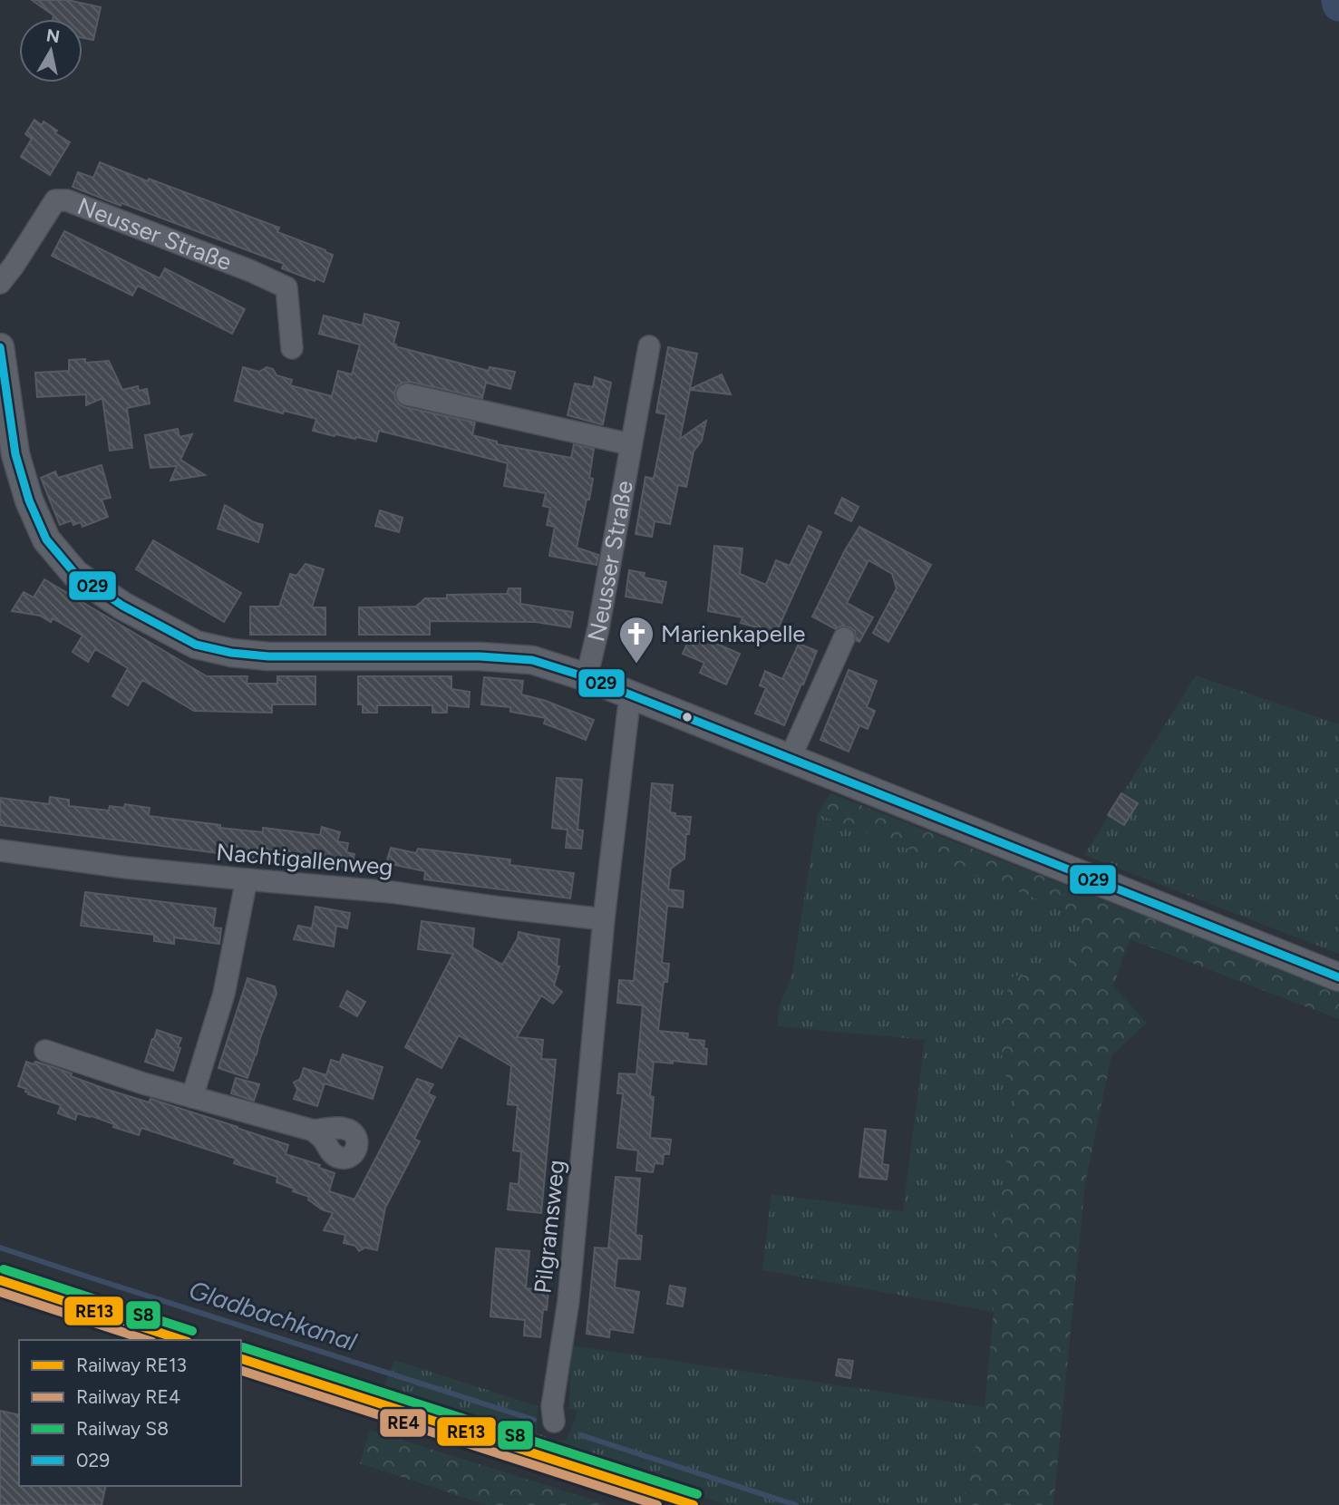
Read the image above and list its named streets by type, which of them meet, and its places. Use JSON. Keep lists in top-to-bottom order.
{
  "streets": {
    "street": ["Neusser Straße", "Nachtigallenweg", "Pilgramsweg"]
  },
  "crossings": [
    ["Neusser Straße", "Pilgramsweg"],
    ["Nachtigallenweg", "Pilgramsweg"]
  ],
  "water": ["Gladbachkanal"],
  "places": {
    "church": ["Marienkapelle"]
  },
  "lines": [
    "transit line 029",
    "rail line S8",
    "rail line RE13",
    "rail line RE4"
  ],
  "legend": [
    "Railway RE13",
    "Railway RE4",
    "Railway S8",
    "029"
  ],
  "north": "top"
}
